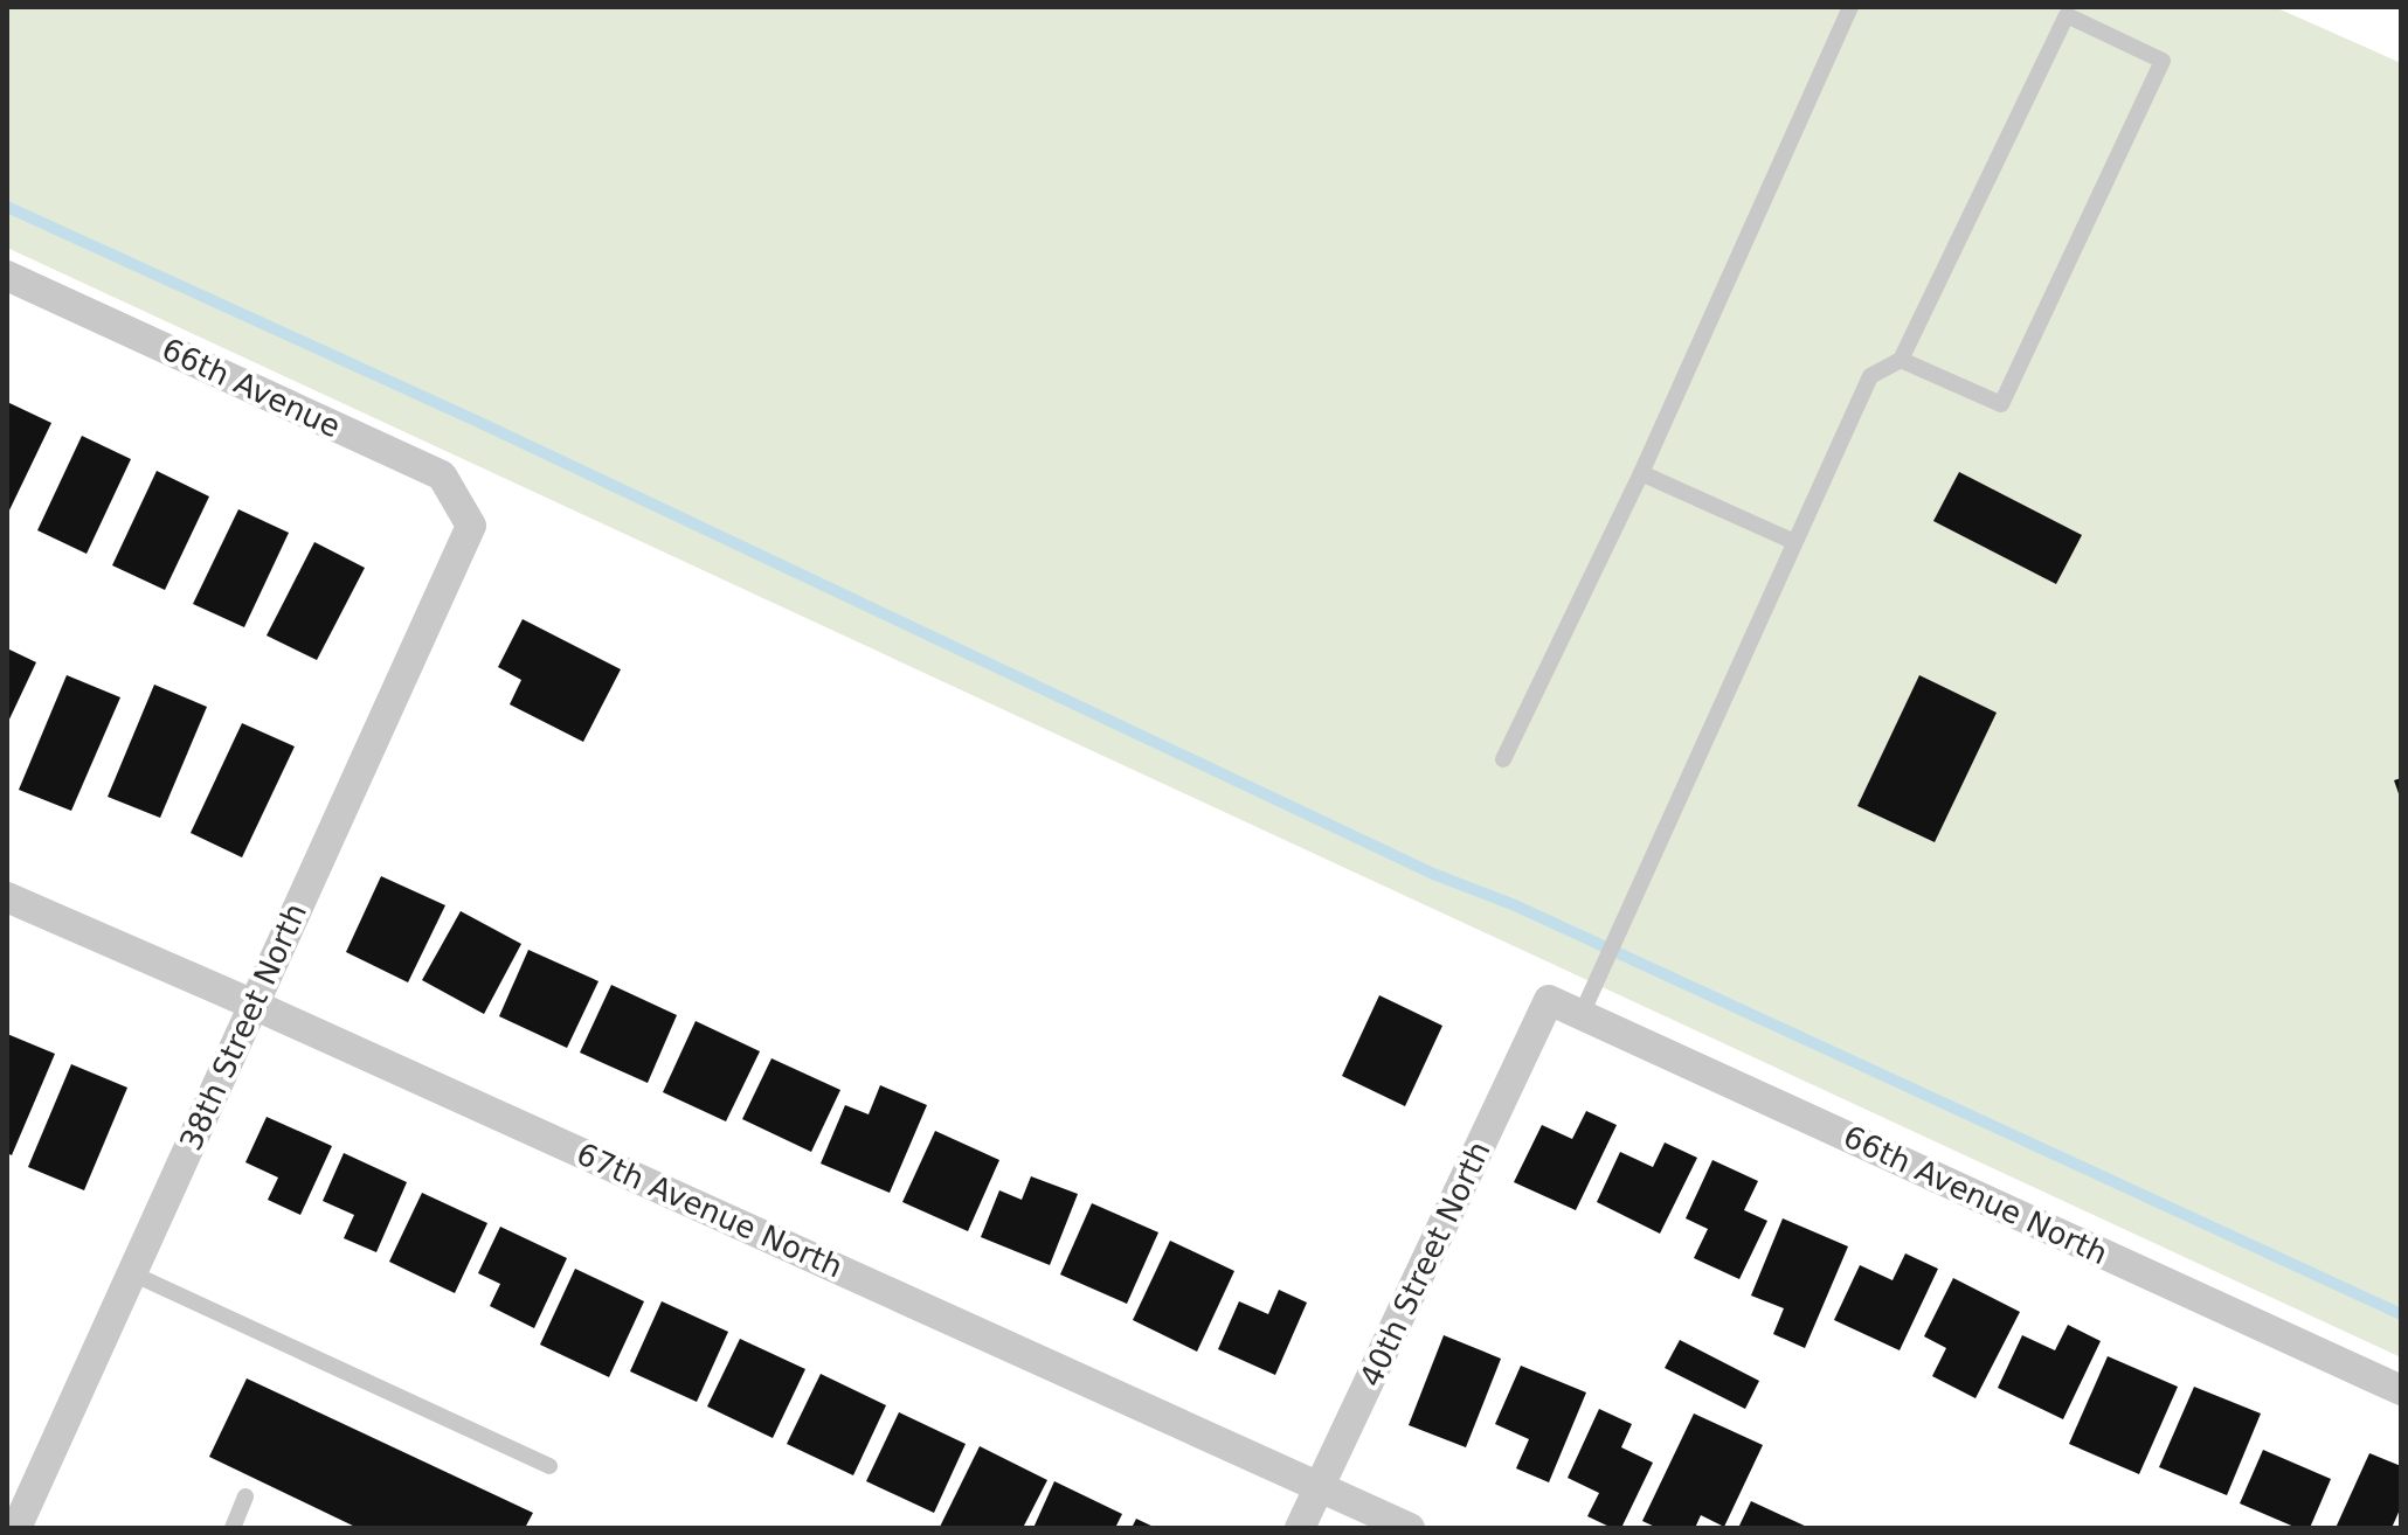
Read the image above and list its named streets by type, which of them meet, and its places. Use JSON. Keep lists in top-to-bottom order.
{
  "streets": {
    "street": [
      "66th Avenue",
      "38th Street North",
      "66th Avenue North",
      "67th Avenue North",
      "40th Street North"
    ]
  },
  "crossings": [
    ["66th Avenue", "38th Street North"],
    ["38th Street North", "67th Avenue North"],
    ["66th Avenue North", "40th Street North"],
    ["67th Avenue North", "40th Street North"]
  ]
}
